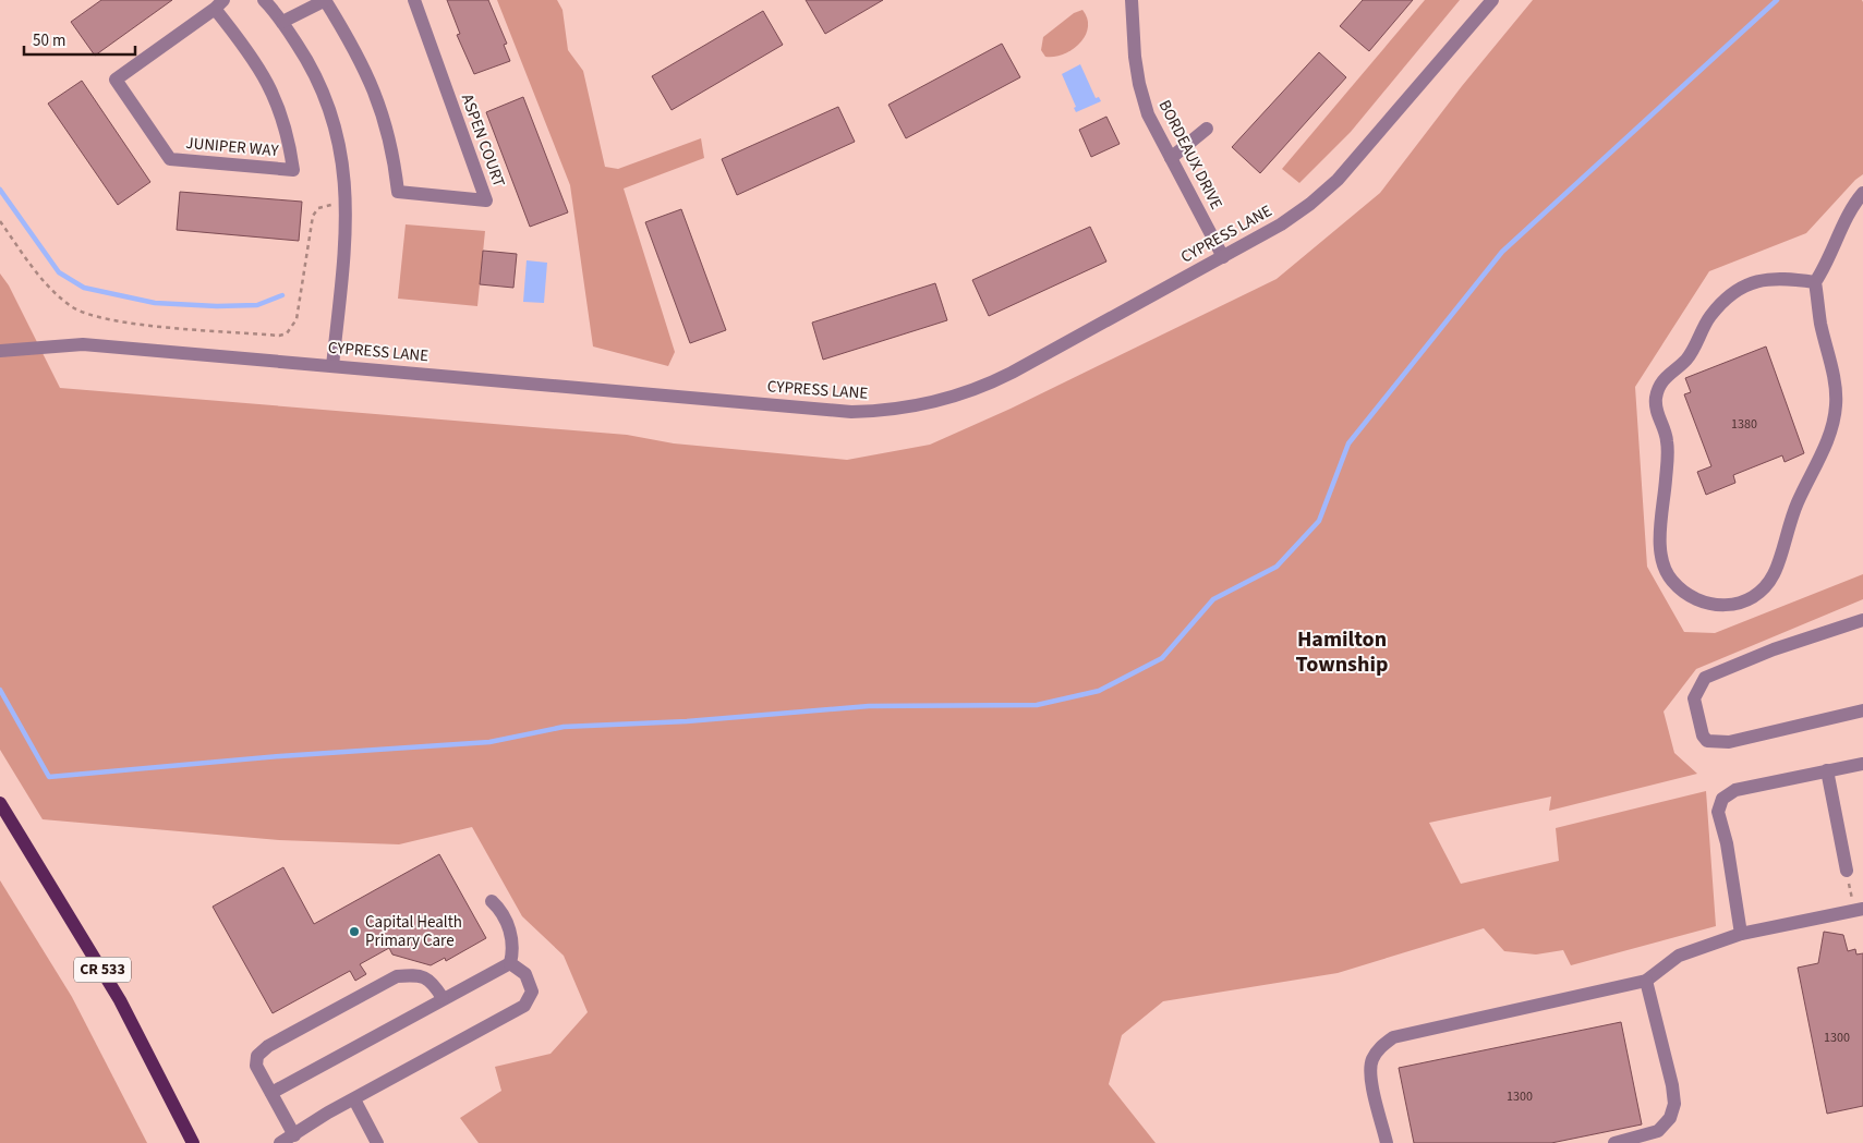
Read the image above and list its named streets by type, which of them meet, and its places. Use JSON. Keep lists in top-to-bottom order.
{
  "streets": {
    "main road": ["CR 533"],
    "street": [
      "ASPEN COURT",
      "JUNIPER WAY",
      "BORDEAUX DRIVE",
      "CYPRESS LANE"
    ]
  },
  "crossings": [
    ["BORDEAUX DRIVE", "CYPRESS LANE"]
  ],
  "districts": ["Hamilton Township"],
  "places": ["Capital Health Primary Care"],
  "house_numbers": ["1380", "1300", "1300"],
  "scale_bar": "50 m"
}
